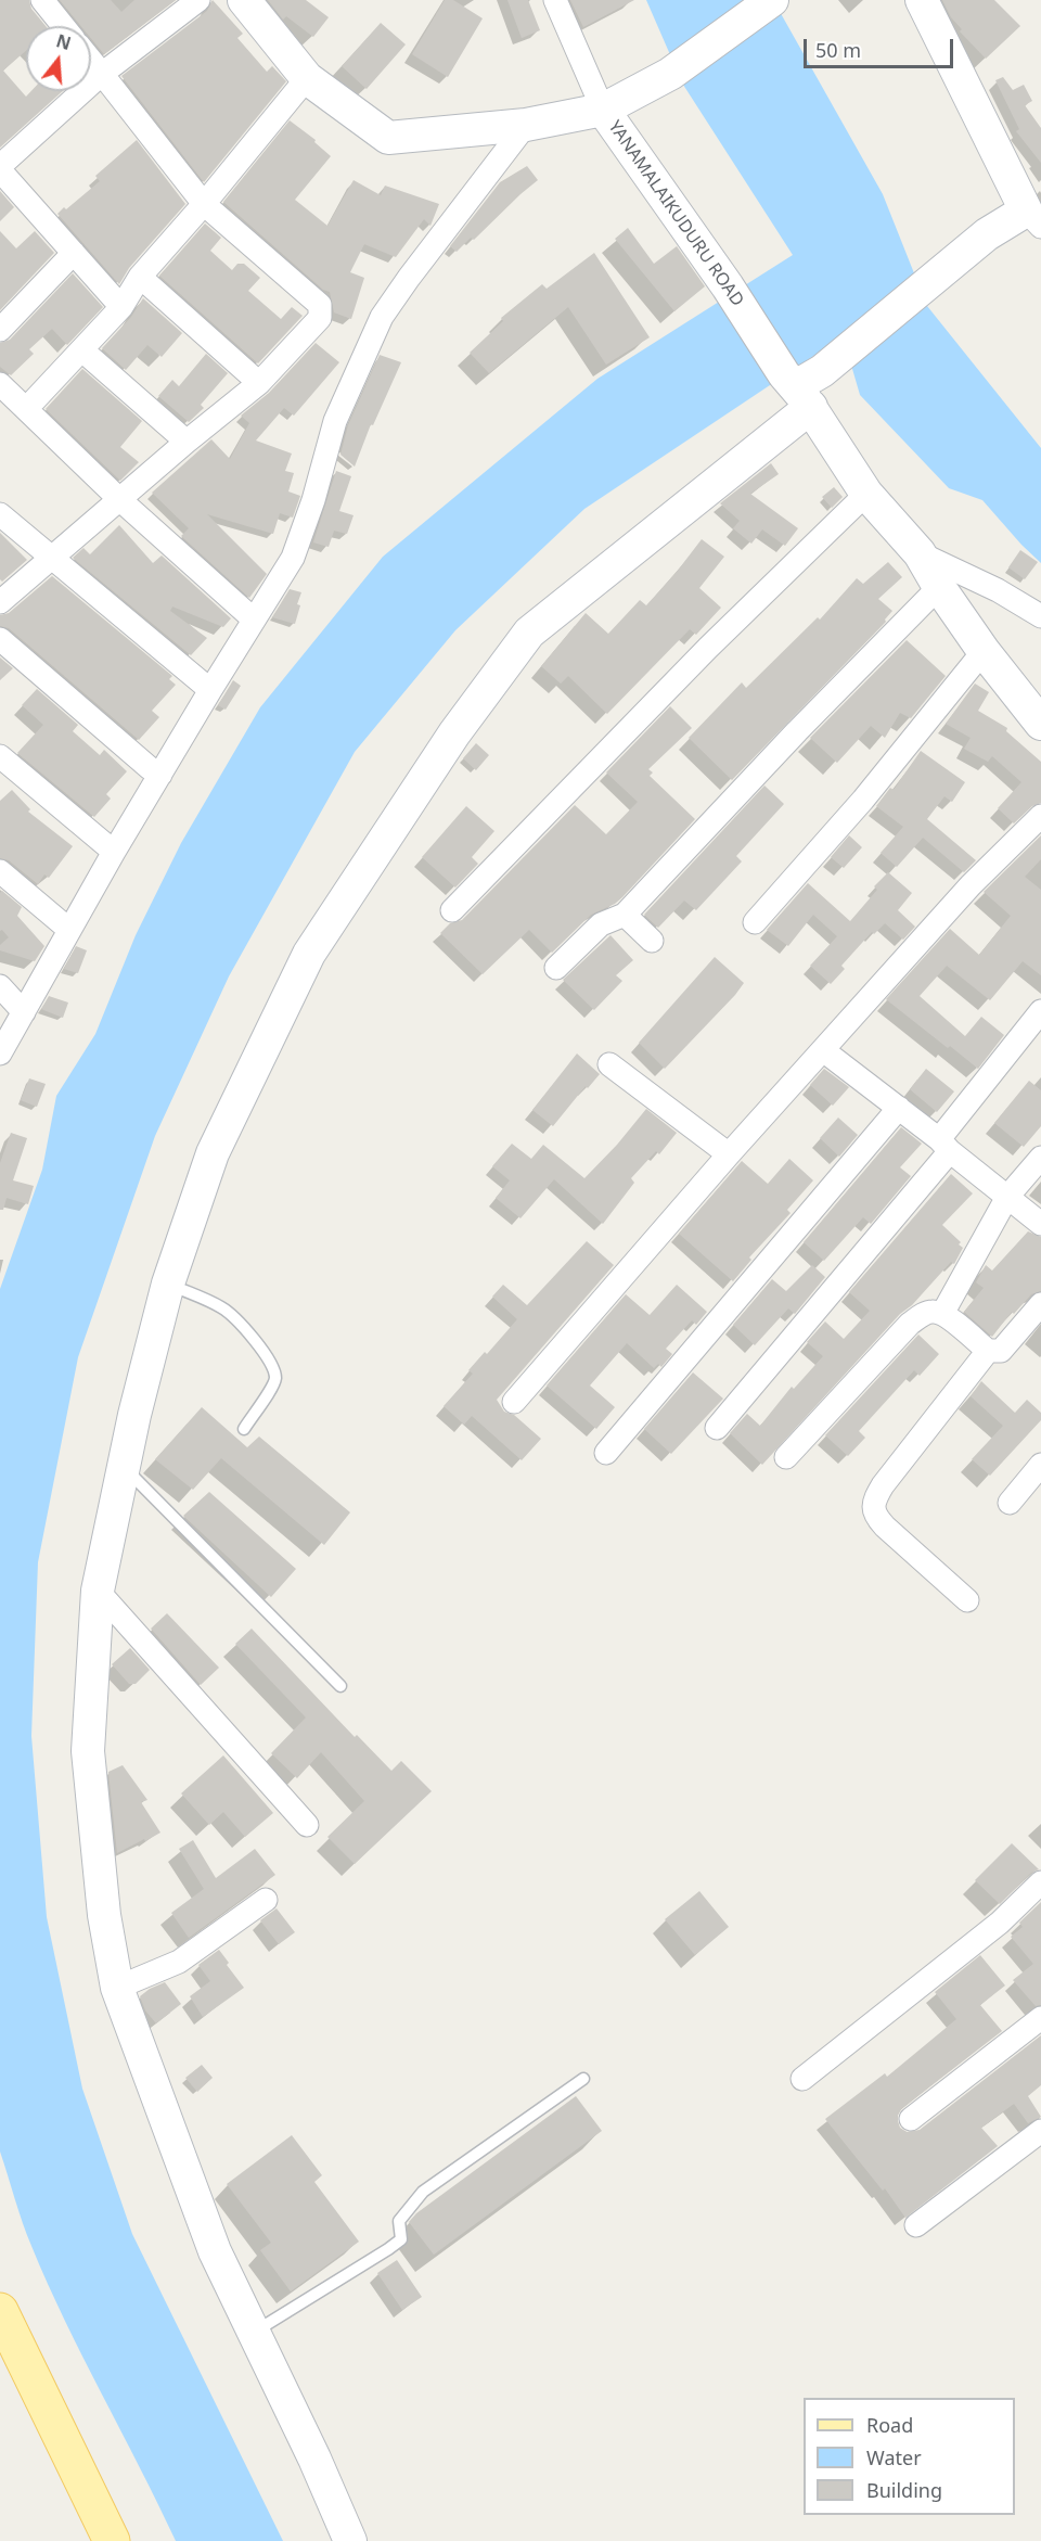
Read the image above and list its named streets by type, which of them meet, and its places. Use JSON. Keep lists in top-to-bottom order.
{
  "streets": {
    "street": ["YANAMALAIKUDURU ROAD"]
  },
  "legend": ["Road", "Water", "Building"],
  "scale_bar": "50 m",
  "north": "top"
}
